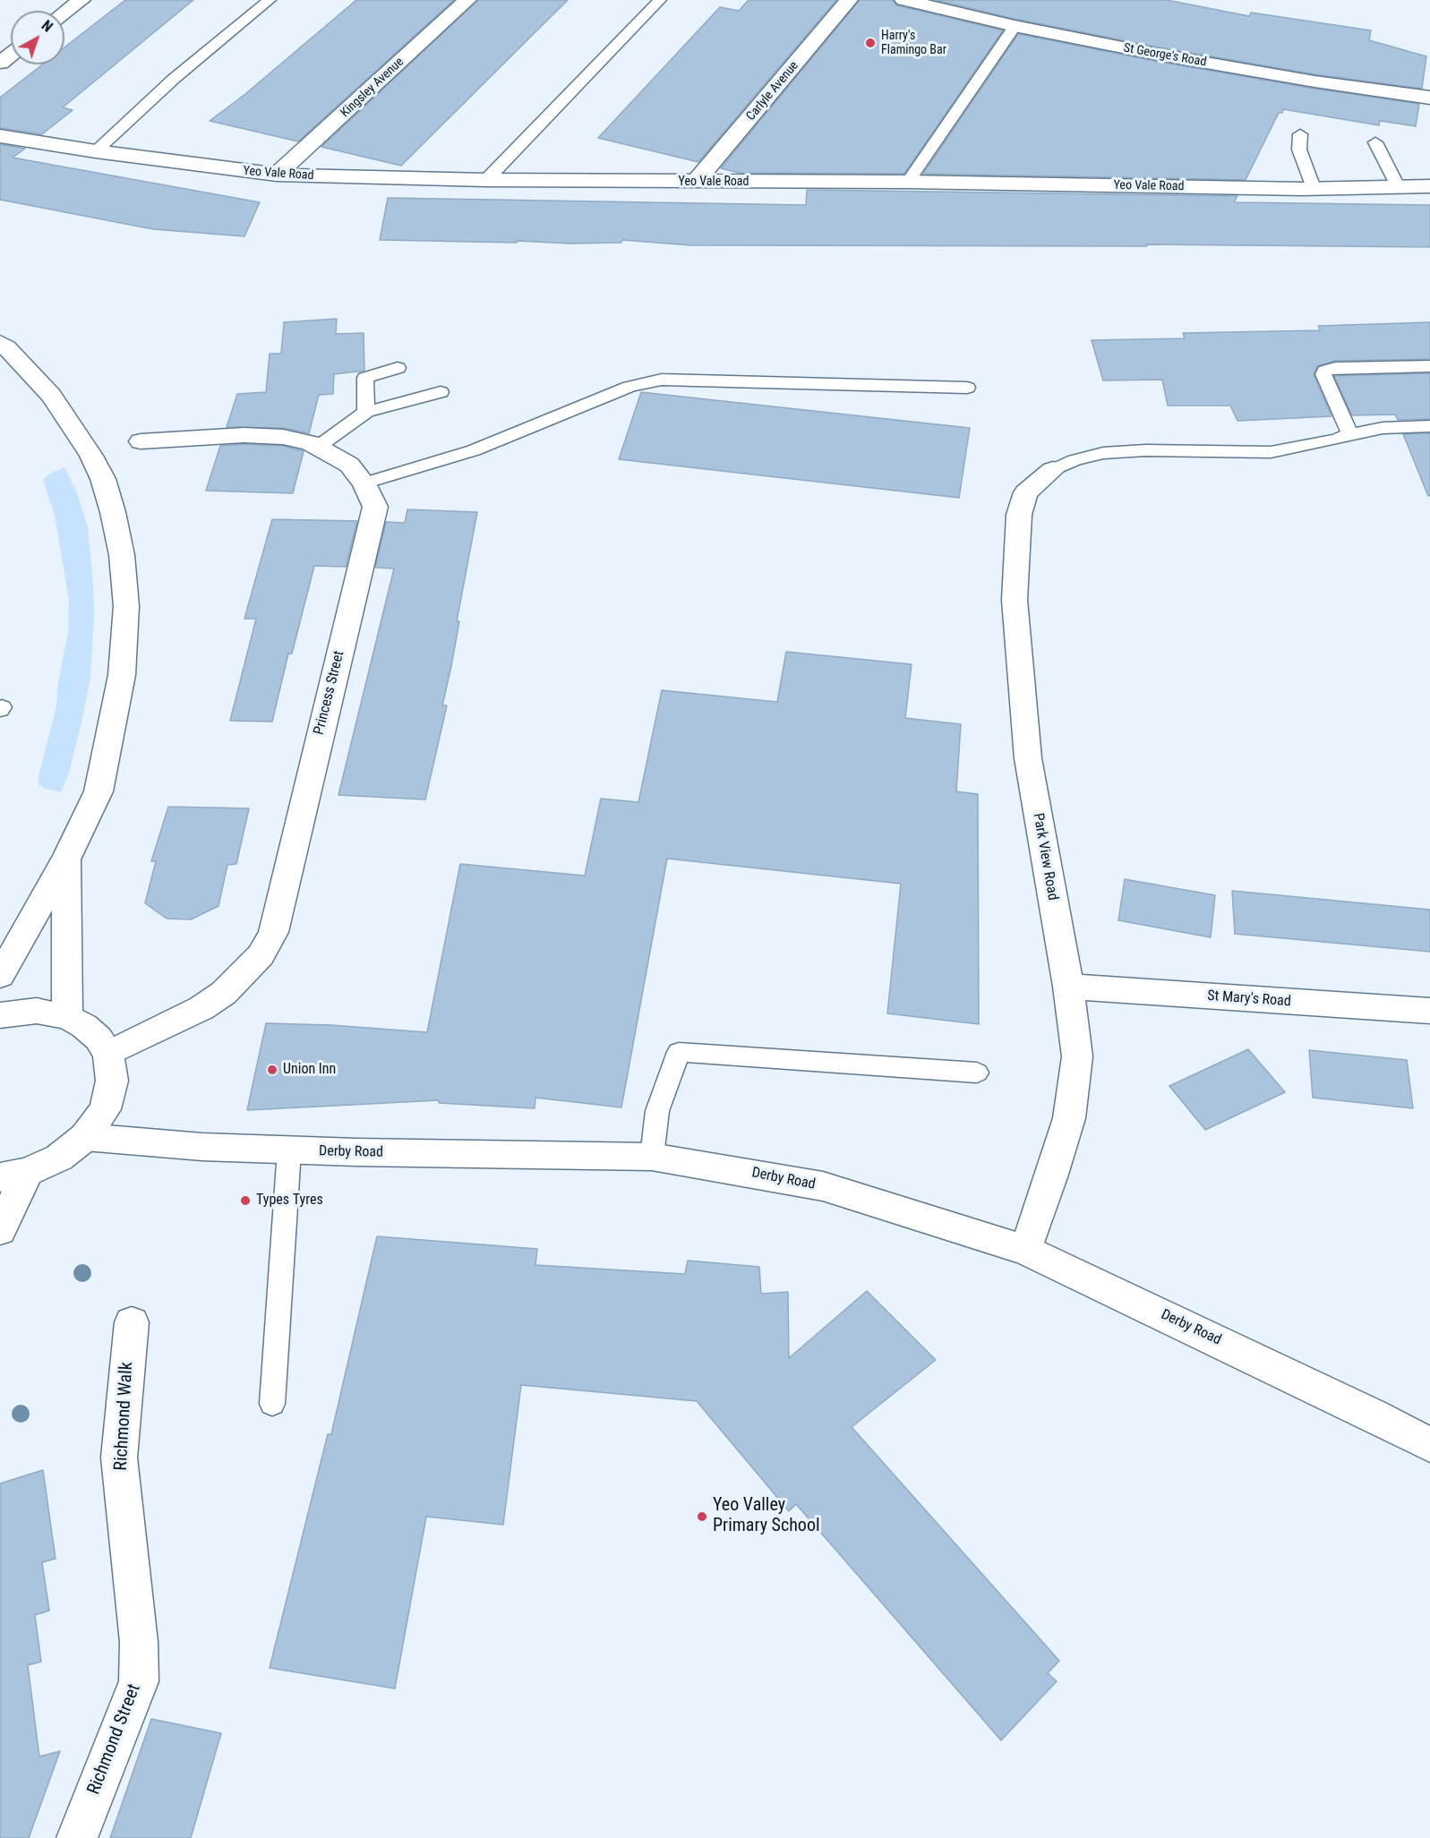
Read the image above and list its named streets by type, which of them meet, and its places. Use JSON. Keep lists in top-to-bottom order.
{
  "streets": {
    "street": [
      "St George's Road",
      "Kingsley Avenue",
      "Carlyle Avenue",
      "Yeo Vale Road",
      "Princess Street",
      "Park View Road",
      "St Mary's Road",
      "Derby Road",
      "Richmond Walk",
      "Richmond Street"
    ]
  },
  "crossings": [
    ["Kingsley Avenue", "Yeo Vale Road"],
    ["Carlyle Avenue", "Yeo Vale Road"],
    ["Park View Road", "St Mary's Road"],
    ["Park View Road", "Derby Road"],
    ["Richmond Walk", "Richmond Street"]
  ],
  "places": [
    "Harry's Flamingo Bar",
    "Union Inn",
    "Types Tyres",
    "Yeo Valley Primary School"
  ],
  "north": "top right"
}
